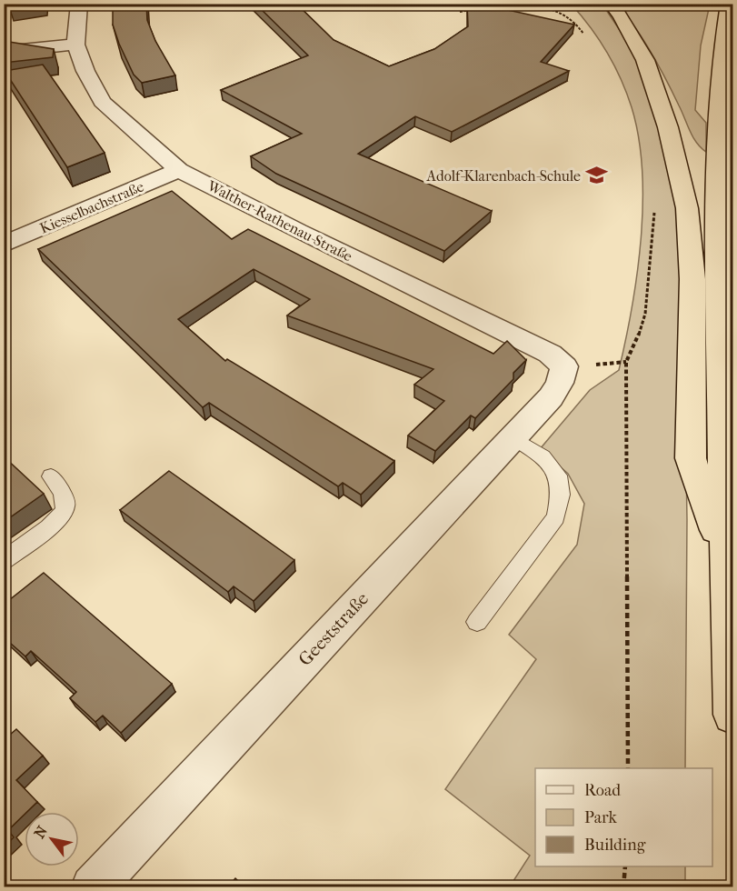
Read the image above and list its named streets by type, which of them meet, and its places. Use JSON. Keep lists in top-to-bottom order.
{
  "streets": {
    "street": ["Kiesselbachstraße", "Walther-Rathenau-Straße", "Geeststraße"]
  },
  "crossings": [
    ["Kiesselbachstraße", "Walther-Rathenau-Straße"],
    ["Walther-Rathenau-Straße", "Geeststraße"]
  ],
  "places": {
    "school or university": ["Adolf-Klarenbach-Schule"]
  },
  "legend": ["Road", "Park", "Building"],
  "north": "top left"
}
